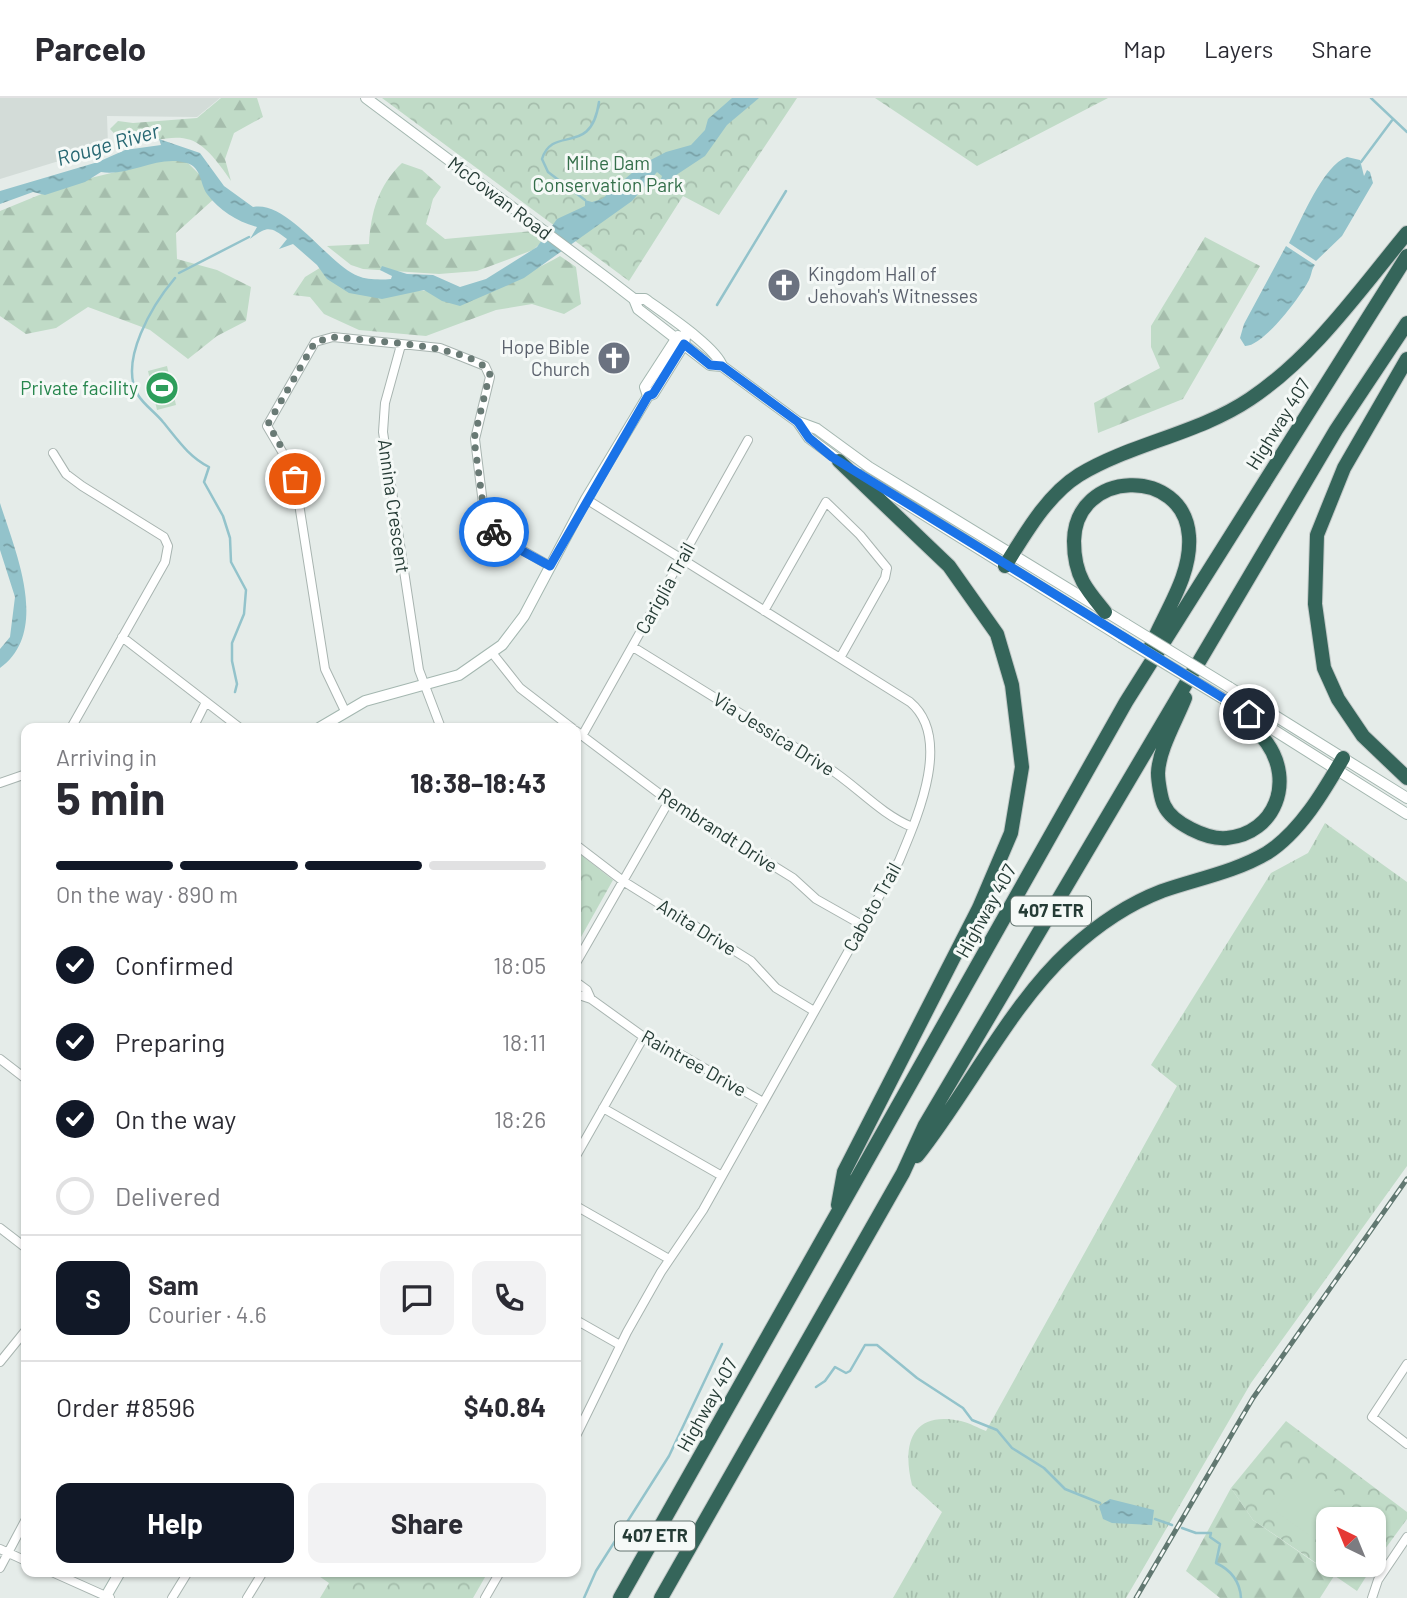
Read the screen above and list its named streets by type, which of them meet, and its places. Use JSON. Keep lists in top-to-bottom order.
{
  "streets": {
    "highway": ["Highway 407", "407 ETR"],
    "main road": ["McCowan Road"],
    "street": [
      "Annina Crescent",
      "Cariglia Trail",
      "Via Jessica Drive",
      "Rembrandt Drive",
      "Caboto Trail",
      "Anita Drive",
      "Raintree Drive"
    ]
  },
  "crossings": [
    ["Cariglia Trail", "Via Jessica Drive"],
    ["Cariglia Trail", "Caboto Trail"],
    ["Via Jessica Drive", "Caboto Trail"],
    ["Rembrandt Drive", "Caboto Trail"],
    ["Caboto Trail", "Anita Drive"],
    ["Caboto Trail", "Raintree Drive"]
  ],
  "water": ["Rouge River"],
  "parks": ["Milne Dam Conservation Park"],
  "places": {
    "church": ["Kingdom Hall of Jehovah's Witnesses", "Hope Bible Church"],
    "sports": ["Private facility"]
  },
  "north": "top left",
  "page": {
    "header": "Parcelo",
    "nav": ["Map", "Layers", "Share"],
    "heading": ["5 min", "Arriving in", "18:38–18:43"],
    "panel": [
      "Sam",
      "Courier · 4.6",
      "Order #8596",
      "$40.84"
    ],
    "bar": "On the way · 890 m",
    "list": [
      ["Confirmed", "18:05"],
      ["Preparing", "18:11"],
      ["On the way", "18:26"],
      "Delivered"
    ],
    "round": "S",
    "buttons": ["Help", "Share"]
  }
}
